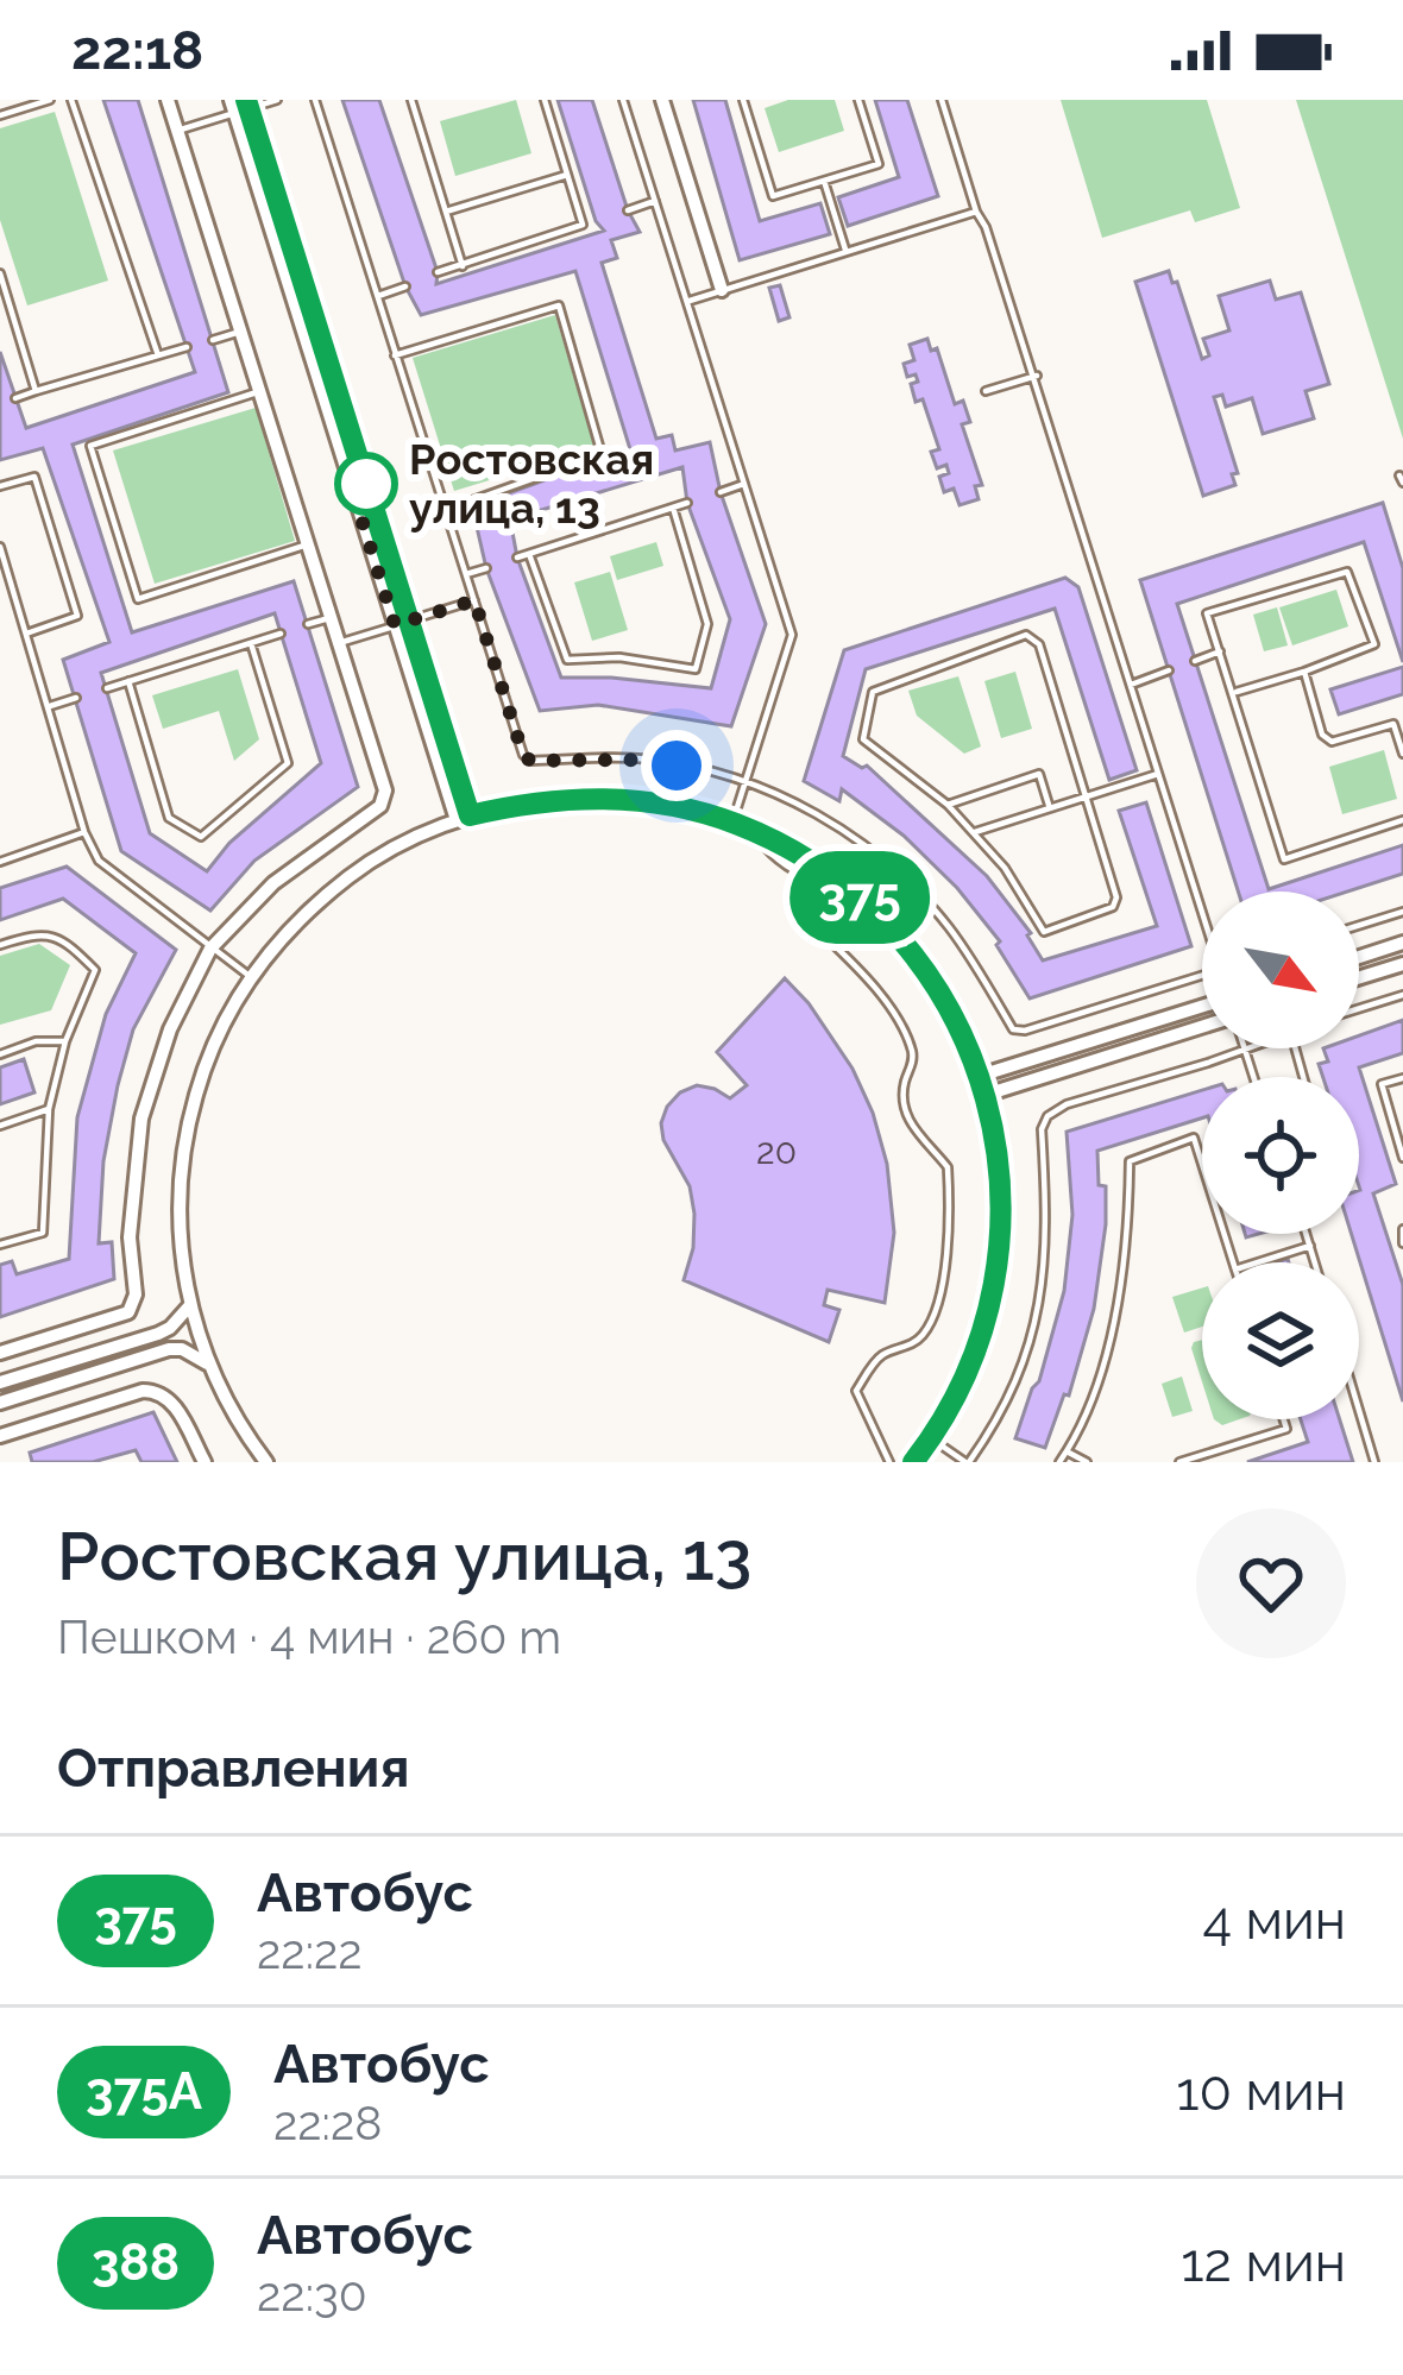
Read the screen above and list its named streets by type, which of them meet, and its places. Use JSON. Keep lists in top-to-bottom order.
{
  "places": ["Ростовская улица, 13"],
  "lines": ["bus line 375"],
  "house_numbers": ["20"],
  "north": "bottom right",
  "page": {
    "status": "22:18",
    "on_map": "375",
    "heading": [
      ["Ростовская улица, 13", "Пешком · 4 мин · 260 m"],
      "Отправления"
    ],
    "list": [
      {
        "mark": "375",
        "name": "Автобус",
        "note": "22:22",
        "value": "4 мин"
      },
      {
        "mark": "375А",
        "name": "Автобус",
        "note": "22:28",
        "value": "10 мин"
      },
      {
        "mark": "388",
        "name": "Автобус",
        "note": "22:30",
        "value": "12 мин"
      }
    ]
  }
}
